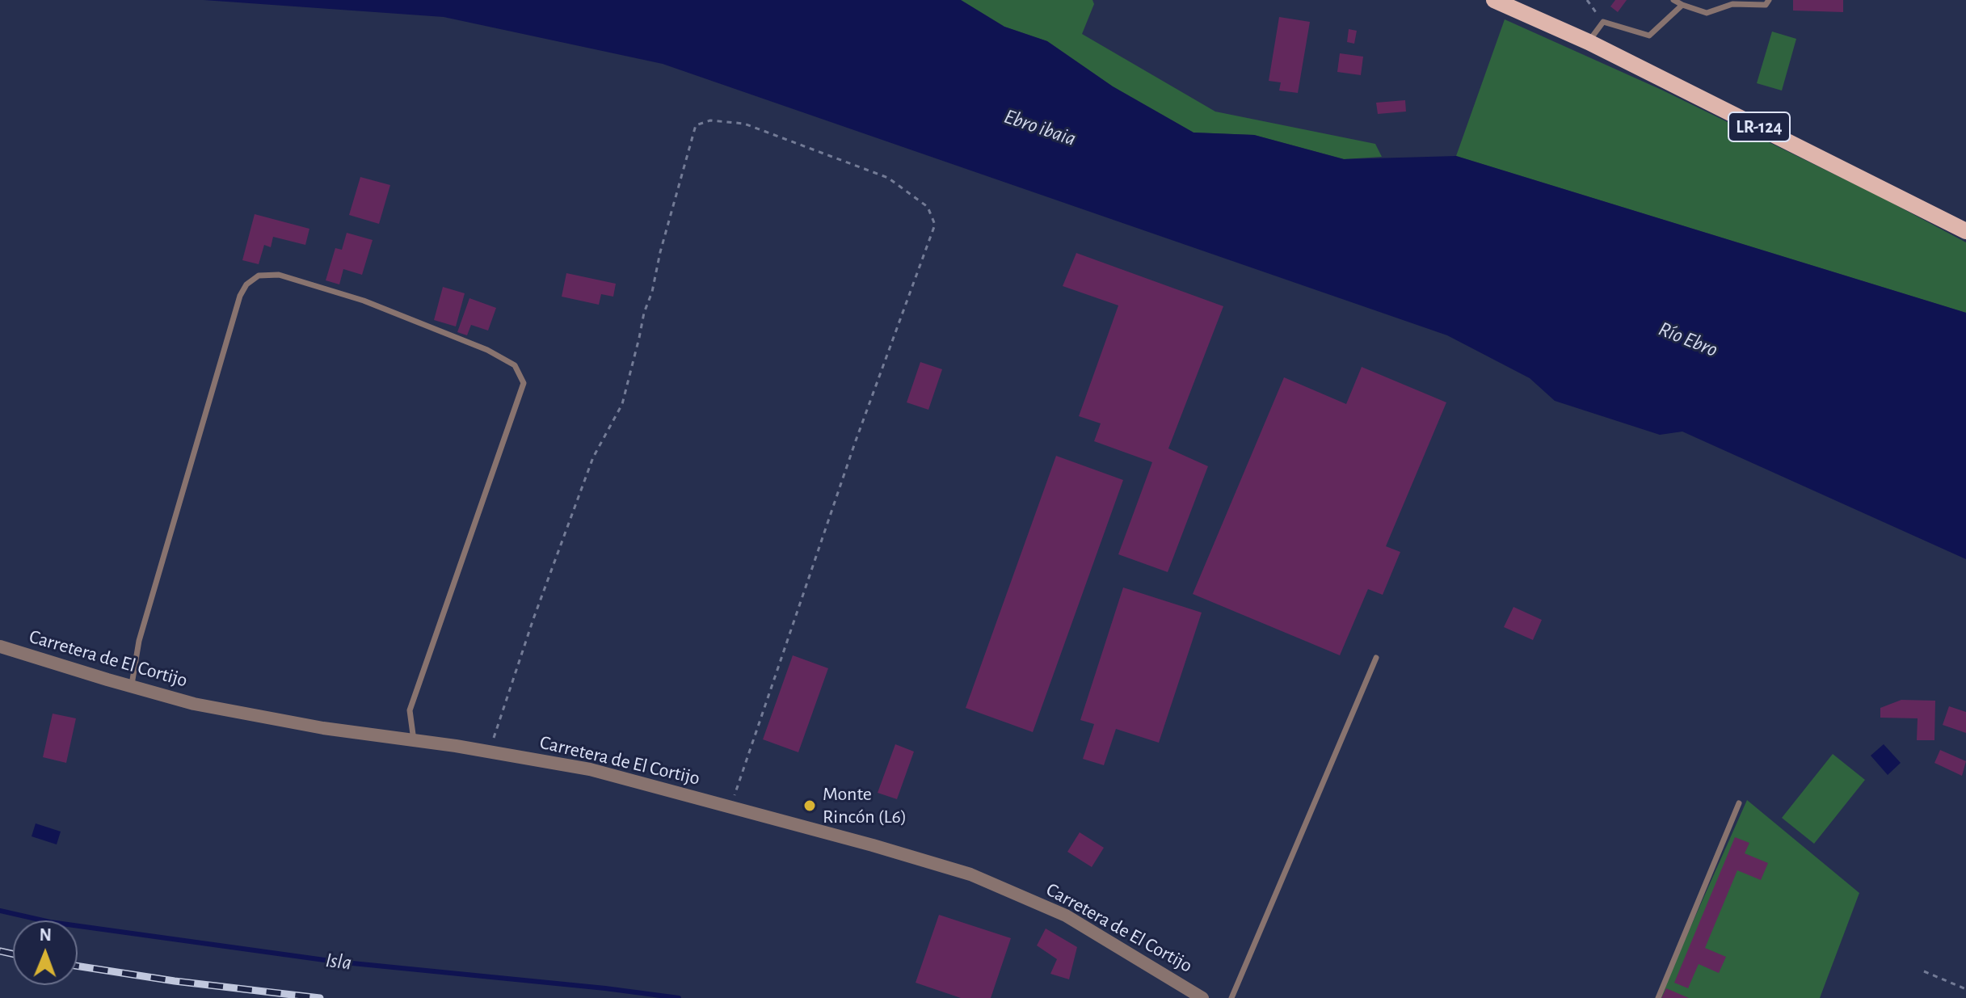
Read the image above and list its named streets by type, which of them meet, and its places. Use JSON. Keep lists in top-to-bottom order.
{
  "streets": {
    "main road": ["LR-124"],
    "street": ["Carretera de El Cortijo"]
  },
  "water": ["Ebro ibaia", "Río Ebro", "Isla"],
  "places": ["Monte Rincón (L6)"],
  "north": "top"
}
